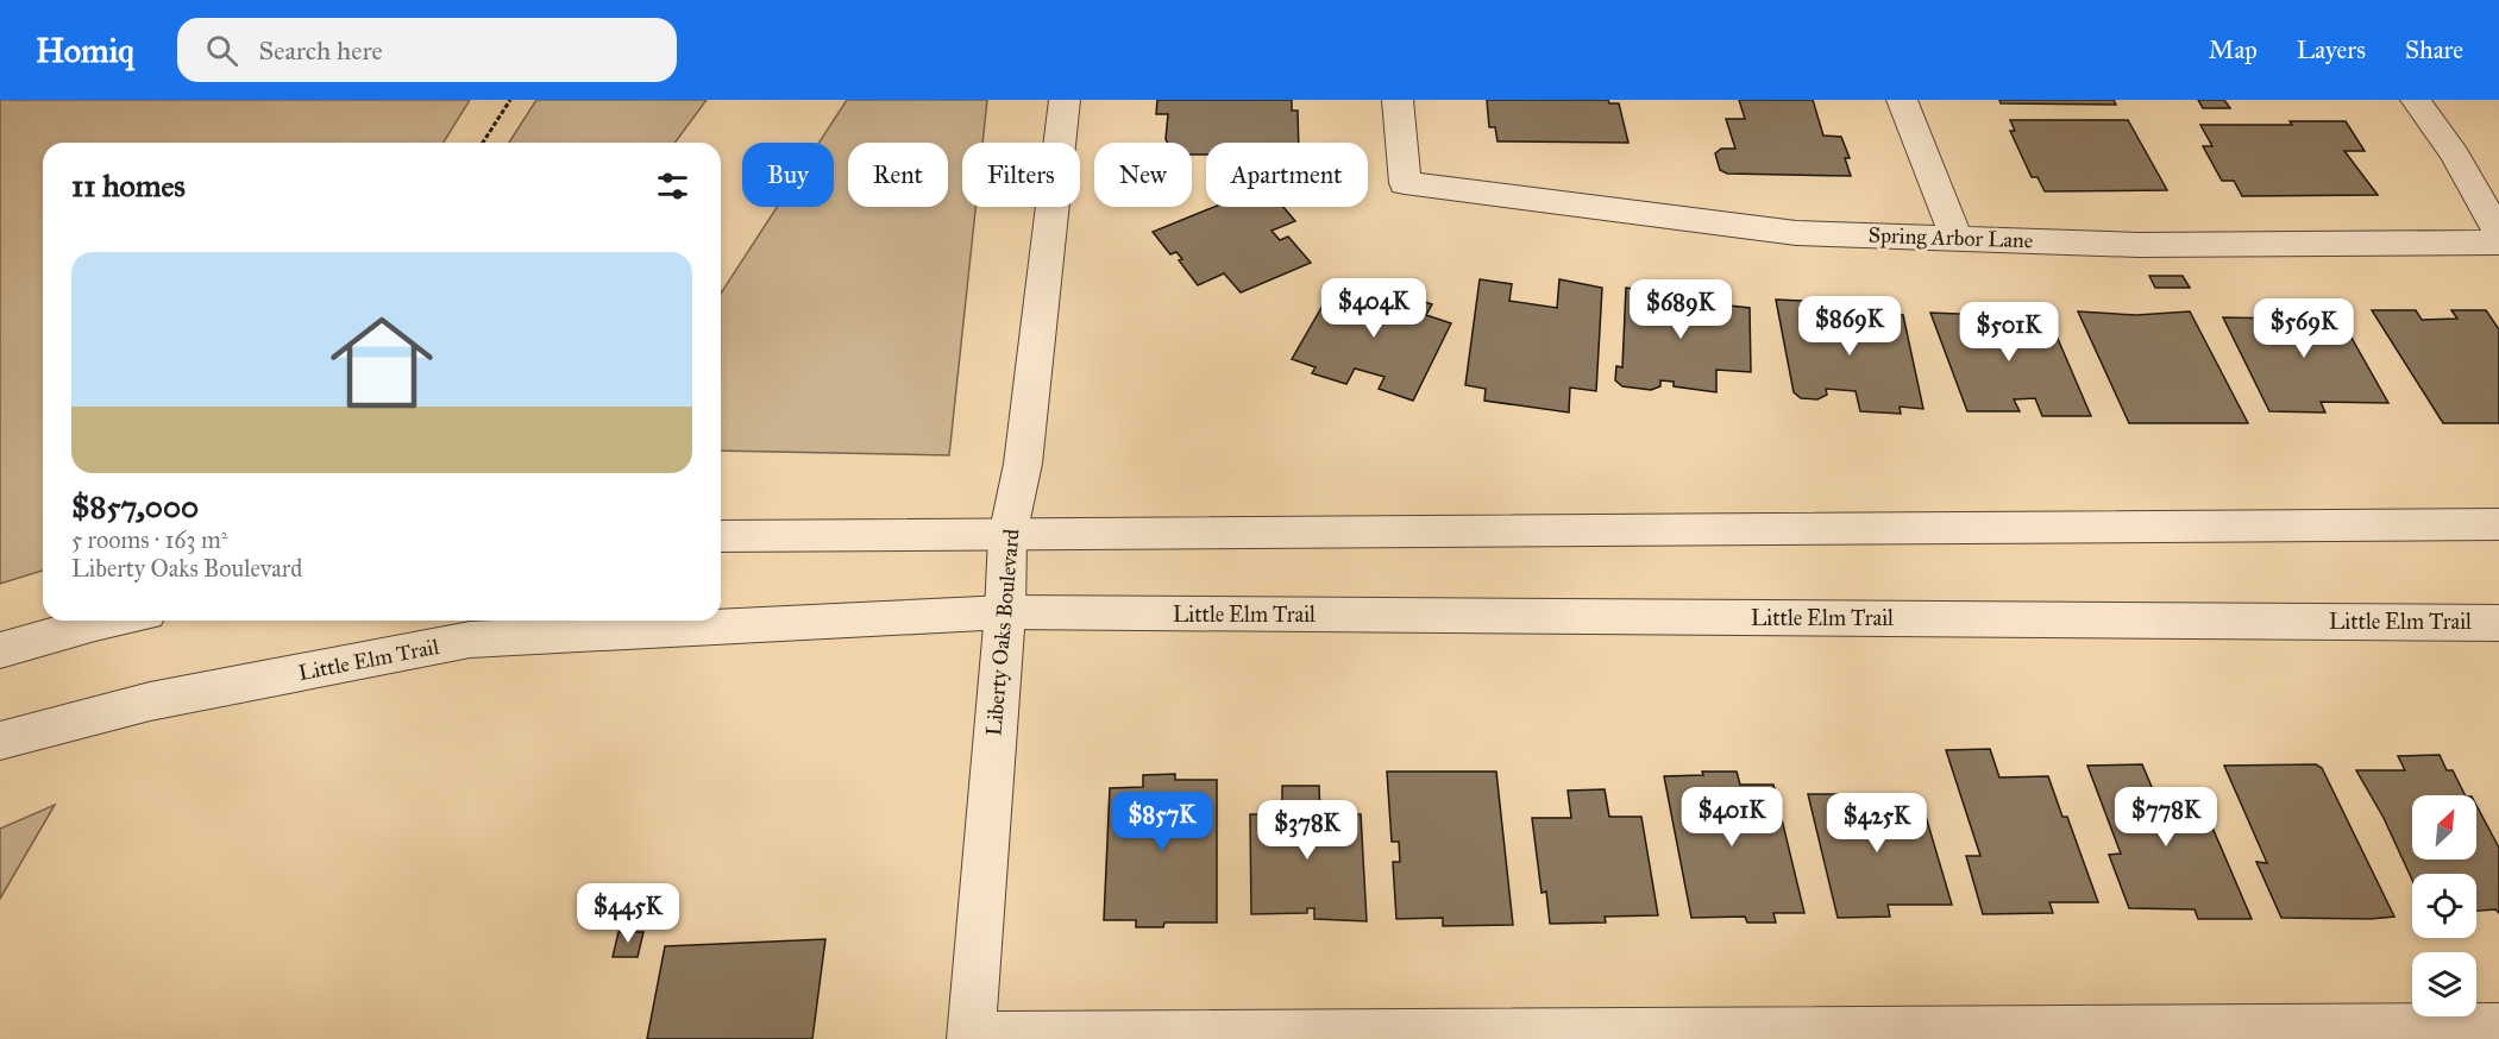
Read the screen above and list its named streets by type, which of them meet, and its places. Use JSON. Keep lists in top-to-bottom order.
{
  "streets": {
    "street": ["Spring Arbor Lane", "Little Elm Trail", "Liberty Oaks Boulevard"]
  },
  "crossings": [
    ["Little Elm Trail", "Liberty Oaks Boulevard"]
  ],
  "north": "top right",
  "page": {
    "header": "Homiq",
    "search": "Search here",
    "nav": ["Map", "Layers", "Share"],
    "chip": [
      "Buy",
      "Rent",
      "Filters",
      "New",
      "Apartment"
    ],
    "heading": "11 homes",
    "list": [
      {
        "name": "$857,000",
        "note": "5 rooms · 163 m² · Liberty Oaks Boulevard"
      }
    ],
    "price": [
      "$404K",
      "$689K",
      "$869K",
      "$569K",
      "$501K",
      "$401K",
      "$778K",
      "$857K",
      "$425K",
      "$378K",
      "$445K"
    ]
  }
}
